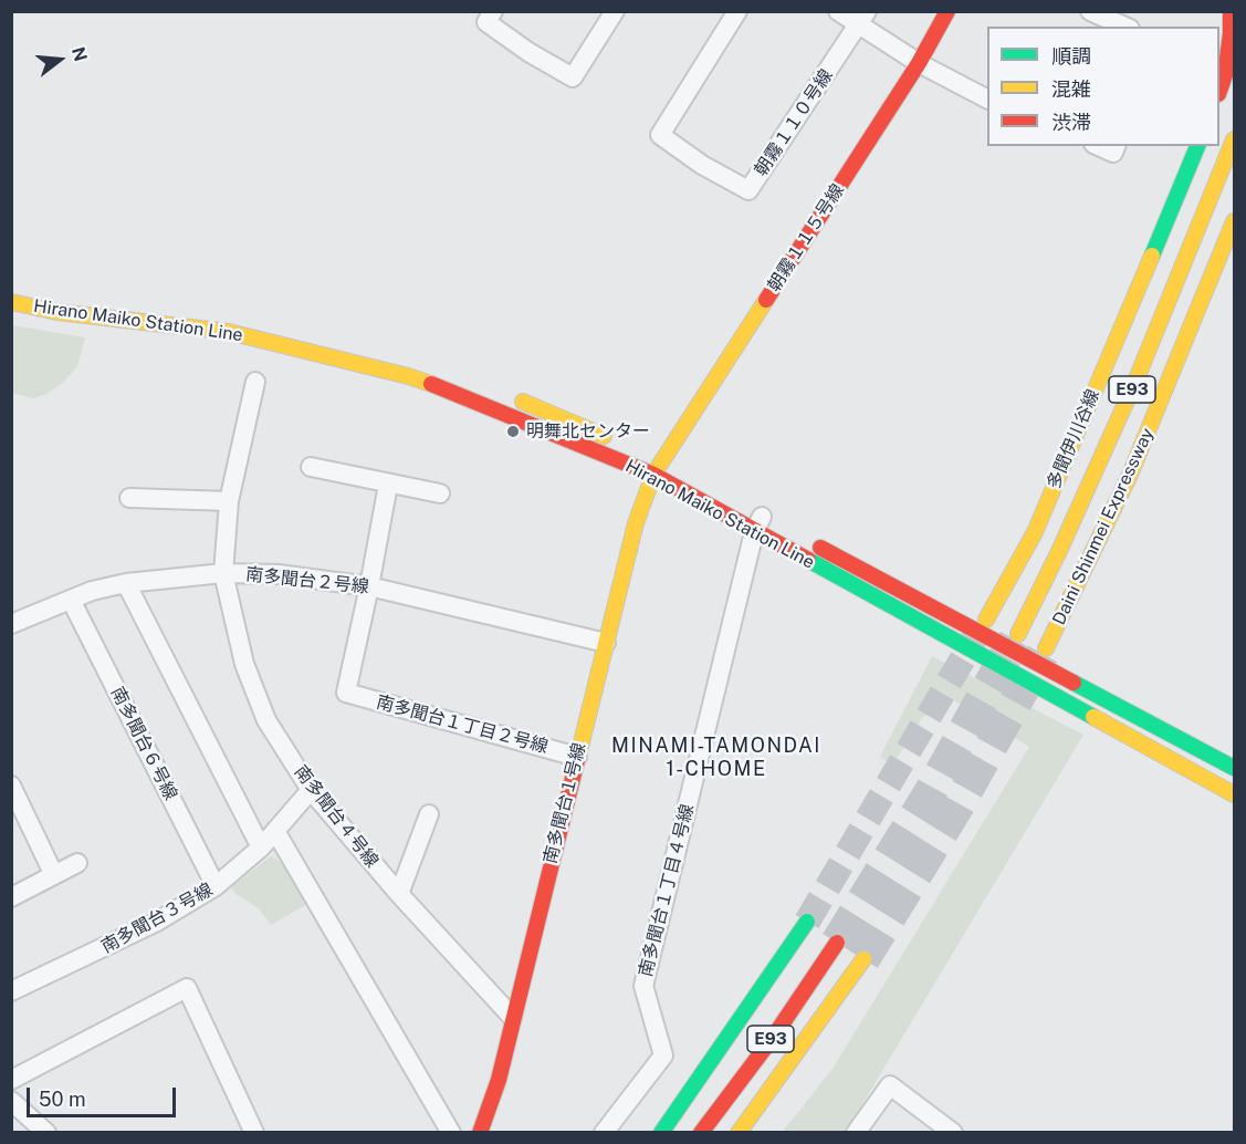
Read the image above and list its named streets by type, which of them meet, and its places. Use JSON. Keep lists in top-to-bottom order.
{
  "streets": {
    "main road": [
      "朝霧１１５号線",
      "Hirano Maiko Station Line",
      "E93",
      "多聞伊川谷線",
      "Daini Shinmei Expressway",
      "南多聞台１号線"
    ],
    "street": [
      "朝霧１１０号線",
      "南多聞台２号線",
      "南多聞台１丁目２号線",
      "南多聞台６号線",
      "南多聞台４号線",
      "南多聞台１丁目４号線",
      "南多聞台３号線"
    ]
  },
  "crossings": [
    ["朝霧１１５号線", "Hirano Maiko Station Line"],
    ["朝霧１１５号線", "南多聞台１号線"],
    ["Hirano Maiko Station Line", "南多聞台１号線"],
    ["Hirano Maiko Station Line", "南多聞台１丁目４号線"],
    ["南多聞台２号線", "南多聞台１丁目２号線"],
    ["南多聞台２号線", "南多聞台６号線"],
    ["南多聞台２号線", "南多聞台１号線"],
    ["南多聞台２号線", "南多聞台４号線"],
    ["南多聞台１丁目２号線", "南多聞台１号線"],
    ["南多聞台６号線", "南多聞台３号線"],
    ["南多聞台１号線", "南多聞台４号線"],
    ["南多聞台４号線", "南多聞台３号線"]
  ],
  "districts": ["MINAMI-TAMONDAI 1-CHOME"],
  "places": ["明舞北センター"],
  "legend": ["順調", "混雑", "渋滞"],
  "scale_bar": "50 m",
  "north": "right"
}
